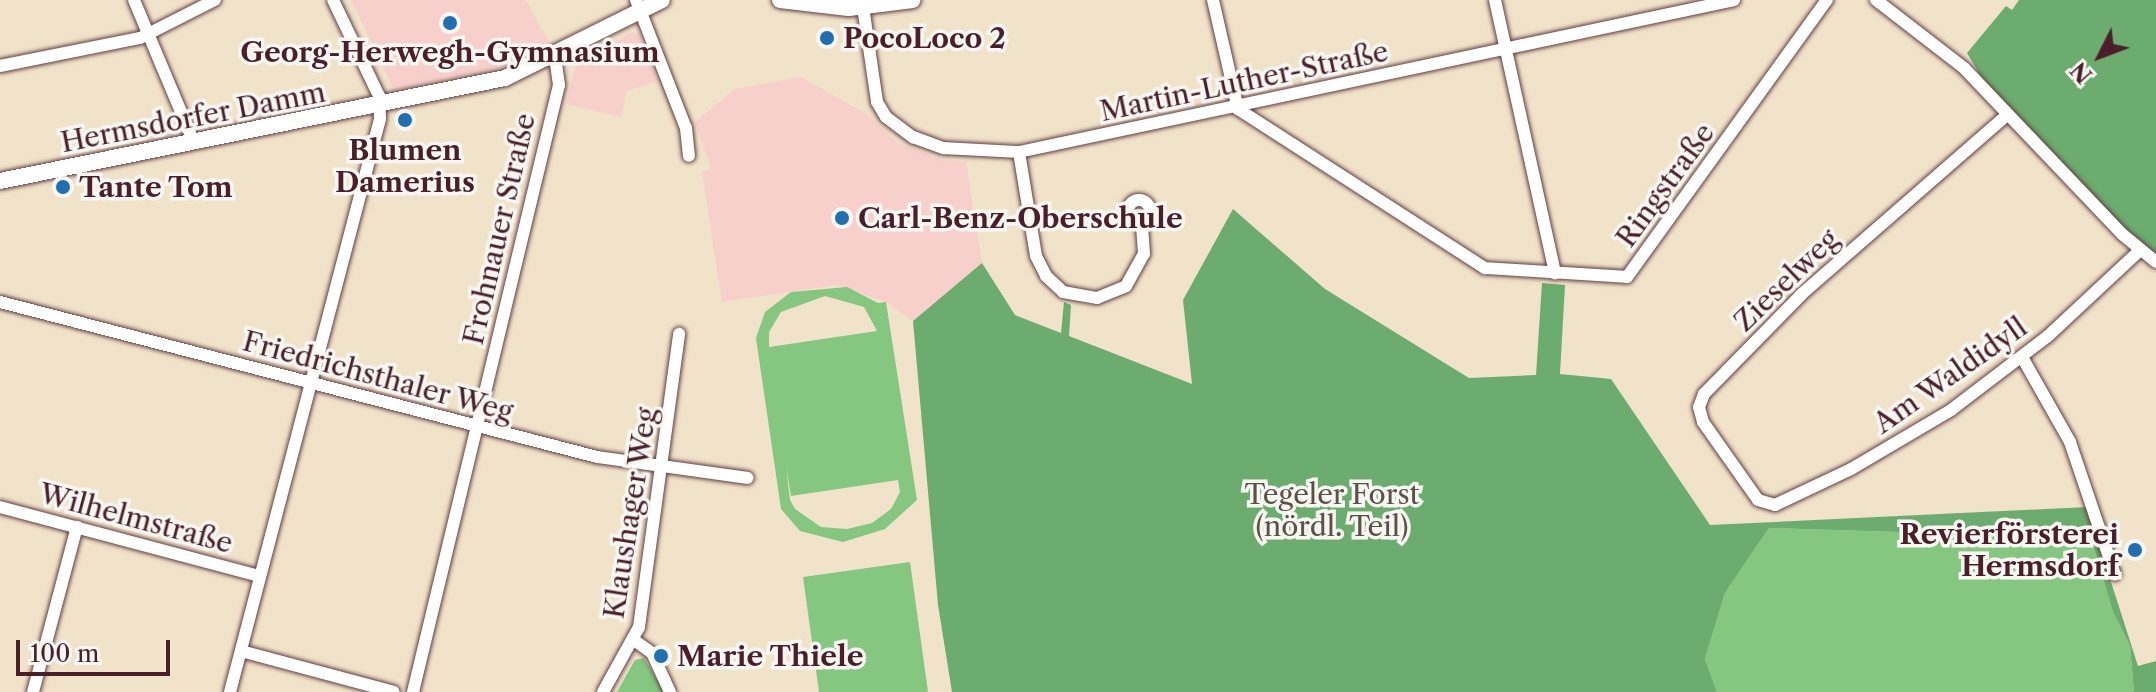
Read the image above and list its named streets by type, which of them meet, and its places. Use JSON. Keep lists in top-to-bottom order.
{
  "streets": {
    "main road": ["Hermsdorfer Damm"],
    "street": [
      "Martin-Luther-Straße",
      "Ringstraße",
      "Frohnauer Straße",
      "Zieselweg",
      "Am Waldidyll",
      "Friedrichsthaler Weg",
      "Klaushager Weg",
      "Wilhelmstraße"
    ]
  },
  "crossings": [
    ["Martin-Luther-Straße", "Ringstraße"],
    ["Hermsdorfer Damm", "Frohnauer Straße"],
    ["Frohnauer Straße", "Friedrichsthaler Weg"],
    ["Zieselweg", "Am Waldidyll"],
    ["Friedrichsthaler Weg", "Klaushager Weg"]
  ],
  "parks": ["Tegeler Forst (nördl. Teil)"],
  "places": [
    "Georg-Herwegh-Gymnasium",
    "PocoLoco 2",
    "Blumen Damerius",
    "Tante Tom",
    "Carl-Benz-Oberschule",
    "Revierförsterei Hermsdorf",
    "Marie Thiele"
  ],
  "scale_bar": "100 m",
  "north": "bottom left"
}
